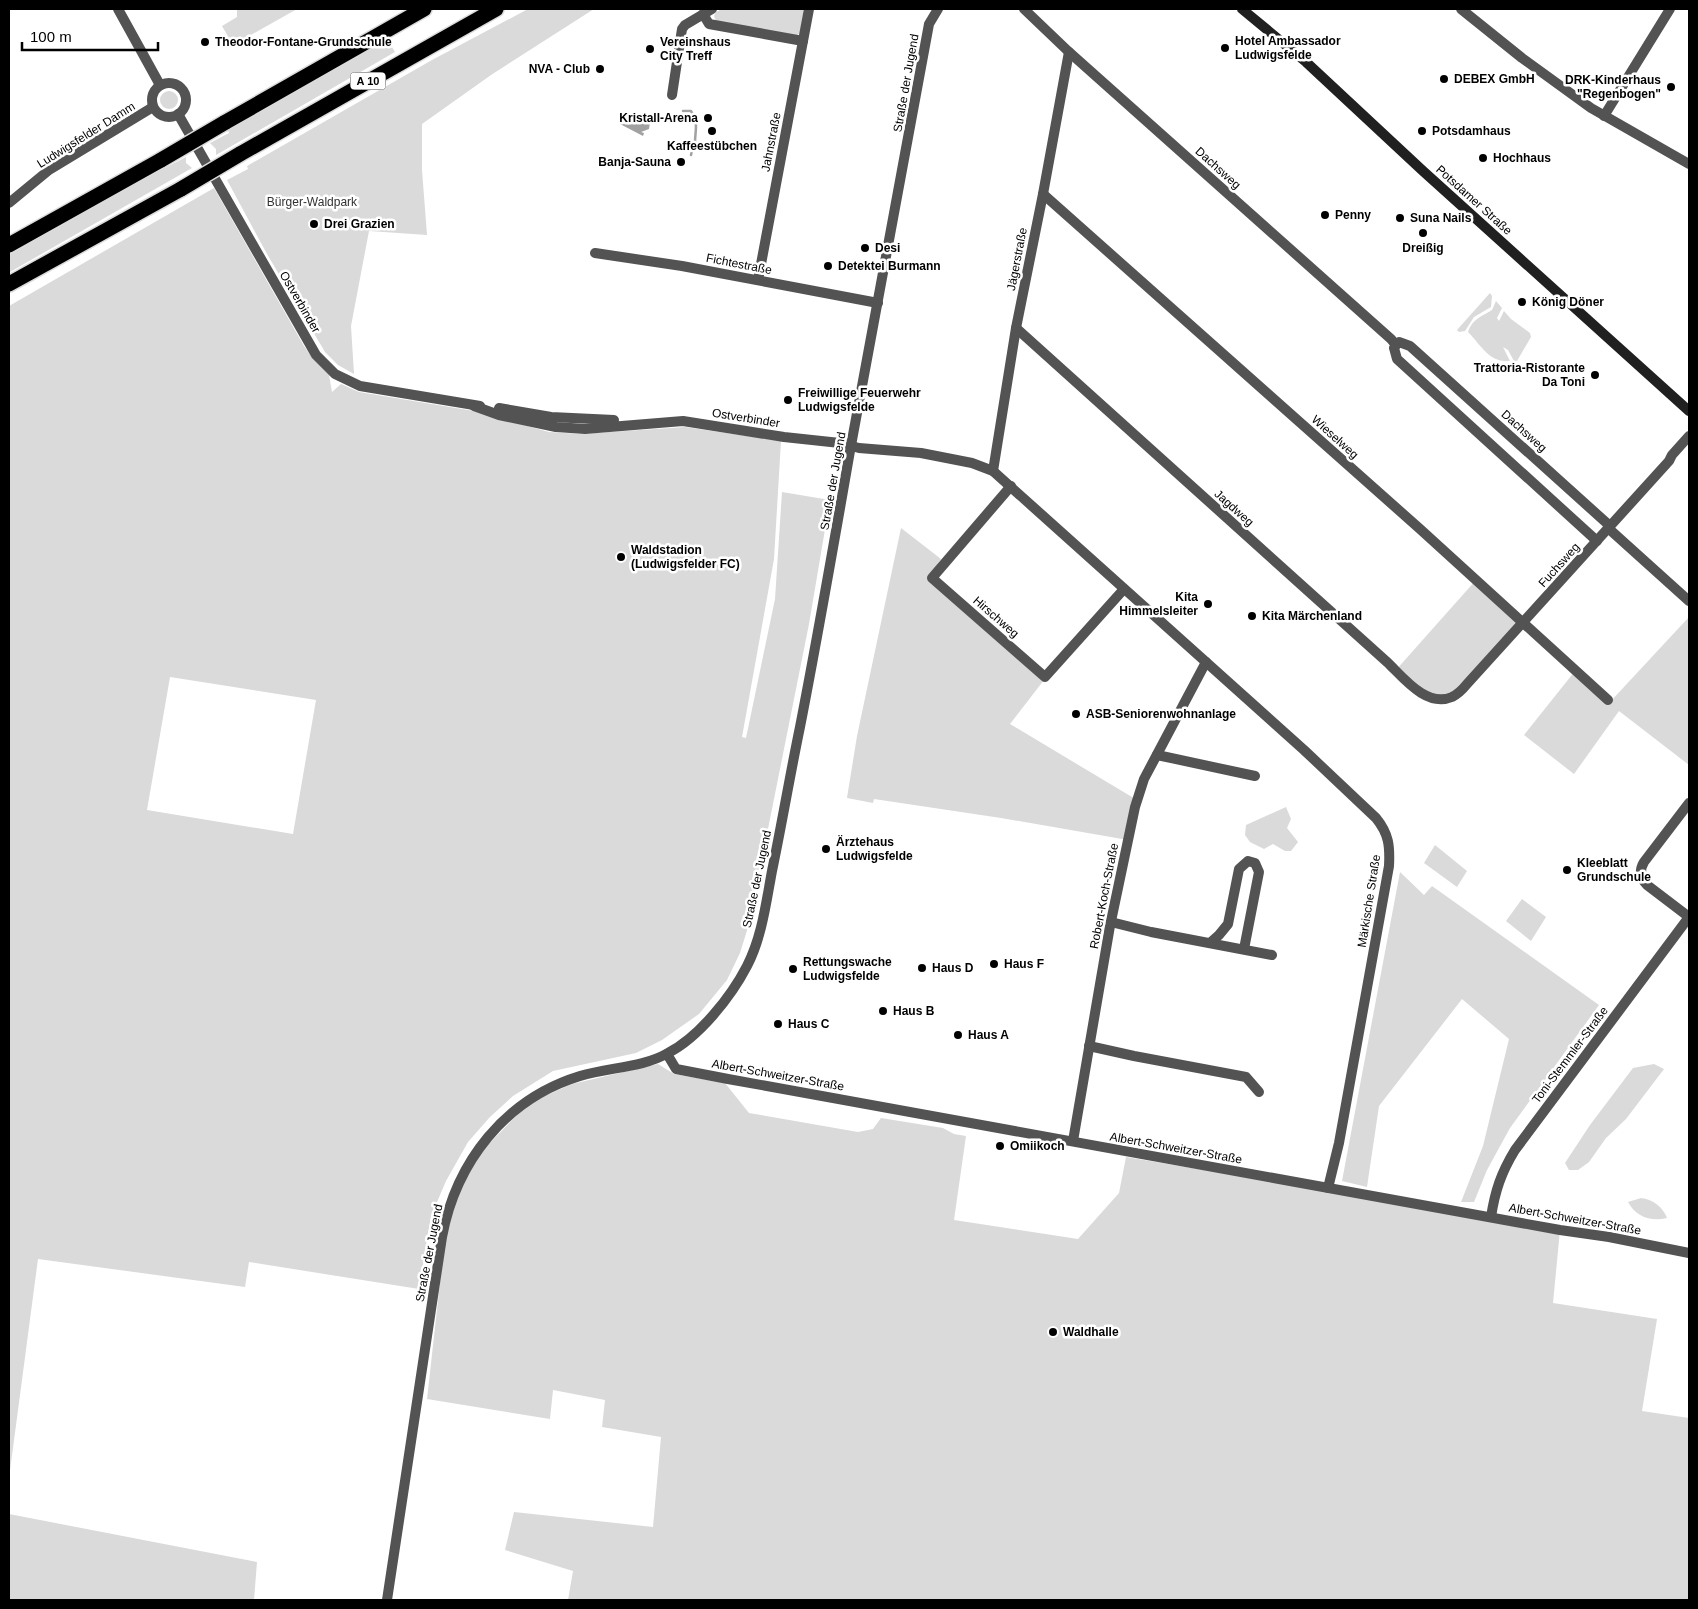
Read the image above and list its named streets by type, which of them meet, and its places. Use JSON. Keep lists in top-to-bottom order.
{
  "streets": {
    "highway": ["A 10"],
    "main road": ["Potsdamer Straße"],
    "street": [
      "Straße der Jugend",
      "Ludwigsfelder Damm",
      "Jahnstraße",
      "Dachsweg",
      "Jägerstraße",
      "Fichtestraße",
      "Ostverbinder",
      "Wieselweg",
      "Jagdweg",
      "Fuchsweg",
      "Hirschweg",
      "Robert-Koch-Straße",
      "Märkische Straße",
      "Toni-Stemmler-Straße",
      "Albert-Schweitzer-Straße"
    ]
  },
  "crossings": [
    ["Straße der Jugend", "Fichtestraße"],
    ["Straße der Jugend", "Ostverbinder"],
    ["Straße der Jugend", "Albert-Schweitzer-Straße"],
    ["Ludwigsfelder Damm", "Ostverbinder"],
    ["Jahnstraße", "Fichtestraße"],
    ["Dachsweg", "Jägerstraße"],
    ["Dachsweg", "Fuchsweg"],
    ["Jägerstraße", "Wieselweg"],
    ["Jägerstraße", "Jagdweg"],
    ["Wieselweg", "Fuchsweg"],
    ["Jagdweg", "Fuchsweg"],
    ["Robert-Koch-Straße", "Märkische Straße"],
    ["Robert-Koch-Straße", "Albert-Schweitzer-Straße"],
    ["Märkische Straße", "Albert-Schweitzer-Straße"],
    ["Toni-Stemmler-Straße", "Albert-Schweitzer-Straße"]
  ],
  "parks": ["Bürger-Waldpark"],
  "places": [
    "Theodor-Fontane-Grundschule",
    "Hotel Ambassador Ludwigsfelde",
    "Vereinshaus City Treff",
    "NVA - Club",
    "DEBEX GmbH",
    "DRK-Kinderhaus \"Regenbogen\"",
    "Kristall-Arena",
    "Kaffeestübchen",
    "Potsdamhaus",
    "Hochhaus",
    "Banja-Sauna",
    "Penny",
    "Suna Nails",
    "Drei Grazien",
    "Dreißig",
    "Desi",
    "Detektei Burmann",
    "König Döner",
    "Trattoria-Ristorante Da Toni",
    "Freiwillige Feuerwehr Ludwigsfelde",
    "Waldstadion (Ludwigsfelder FC)",
    "Kita Himmelsleiter",
    "Kita Märchenland",
    "ASB-Seniorenwohnanlage",
    "Ärztehaus Ludwigsfelde",
    "Kleeblatt Grundschule",
    "Haus F",
    "Haus D",
    "Rettungswache Ludwigsfelde",
    "Haus B",
    "Haus C",
    "Haus A",
    "Omiikoch",
    "Waldhalle"
  ],
  "scale_bar": "100 m"
}
